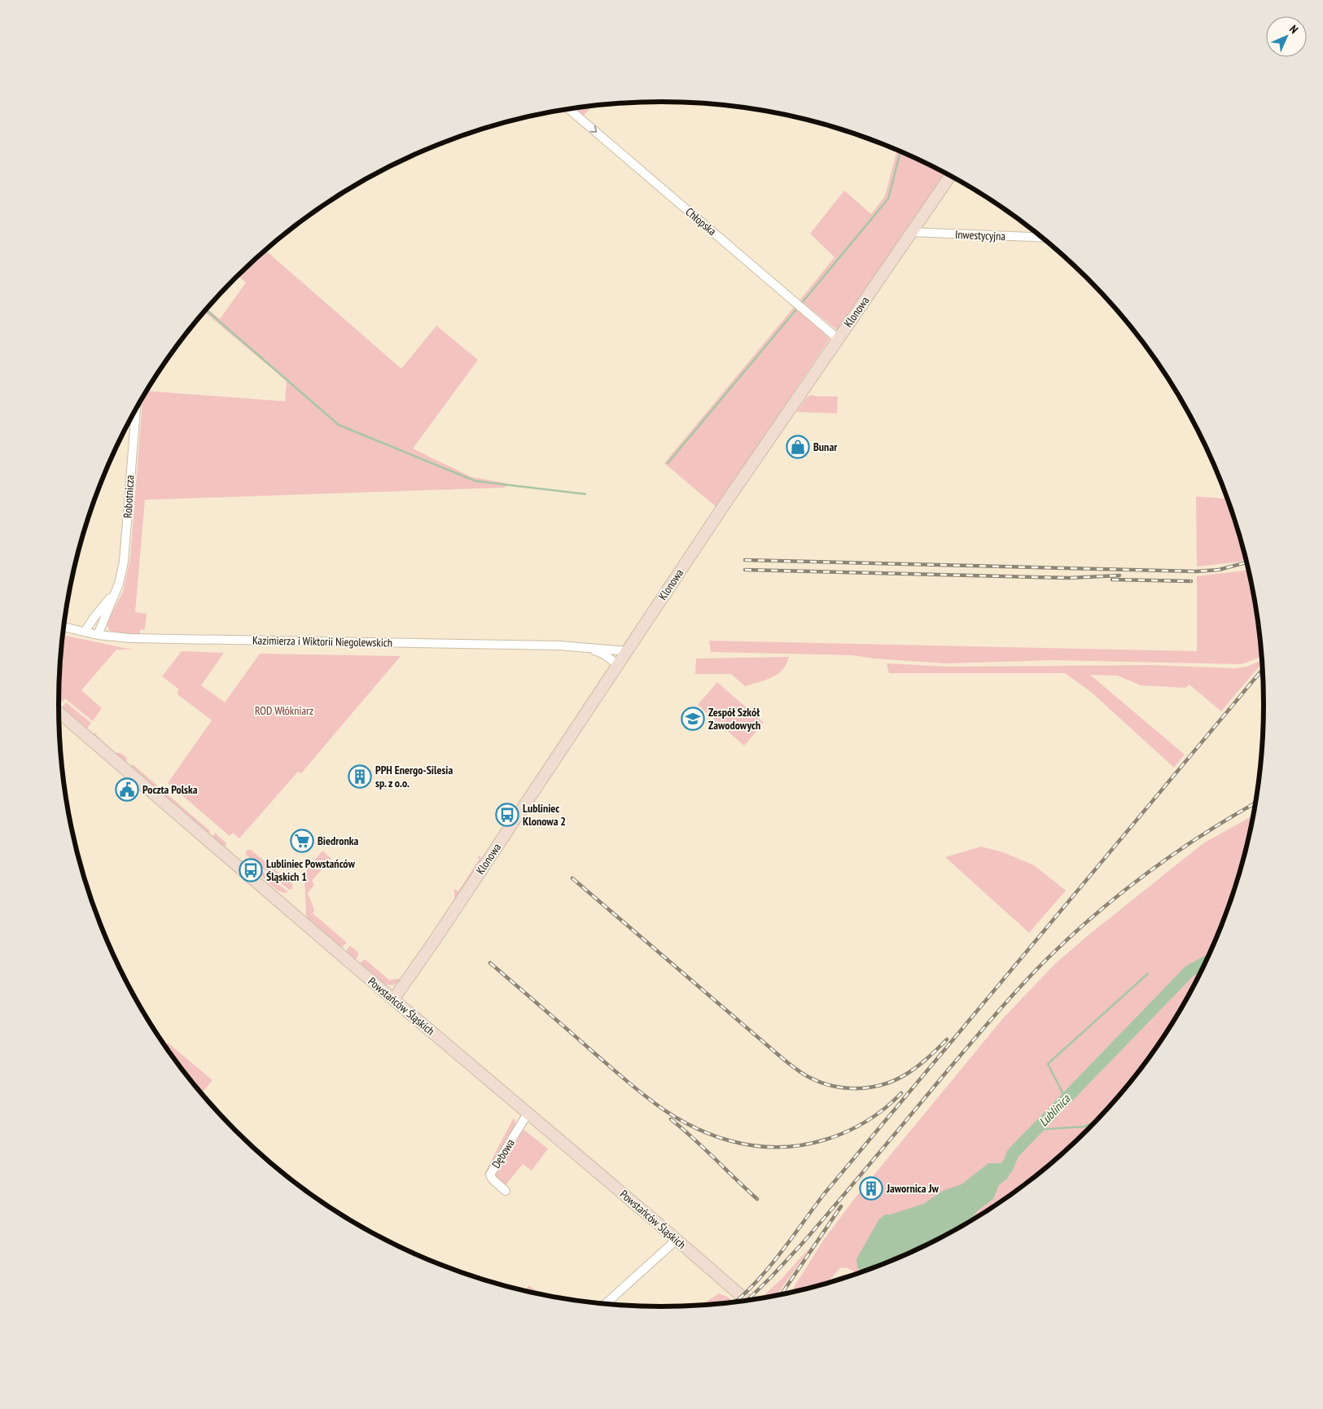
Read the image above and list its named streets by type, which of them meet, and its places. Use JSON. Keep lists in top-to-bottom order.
{
  "streets": {
    "street": [
      "Chłopska",
      "Inwestycyjna",
      "Klonowa",
      "Robotnicza",
      "Kazimierza i Wiktorii Niegolewskich",
      "Powstańców Śląskich",
      "Dębowa"
    ]
  },
  "crossings": [
    ["Chłopska", "Klonowa"],
    ["Inwestycyjna", "Klonowa"],
    ["Klonowa", "Kazimierza i Wiktorii Niegolewskich"],
    ["Klonowa", "Powstańców Śląskich"],
    ["Robotnicza", "Kazimierza i Wiktorii Niegolewskich"],
    ["Powstańców Śląskich", "Dębowa"]
  ],
  "one_way": ["Chłopska"],
  "water": ["Lublinica"],
  "parks": ["ROD Włókniarz"],
  "places": {
    "shop": ["Bunar"],
    "school or university": ["Zespół Szkół Zawodowych"],
    "building": ["PPH Energo-Silesia sp. z o.o.", "Jawornica Jw"],
    "public building": ["Poczta Polska"],
    "bus stop": ["Lubliniec Klonowa 2", "Lubliniec Powstańców Śląskich 1"],
    "supermarket": ["Biedronka"]
  },
  "north": "top right"
}
